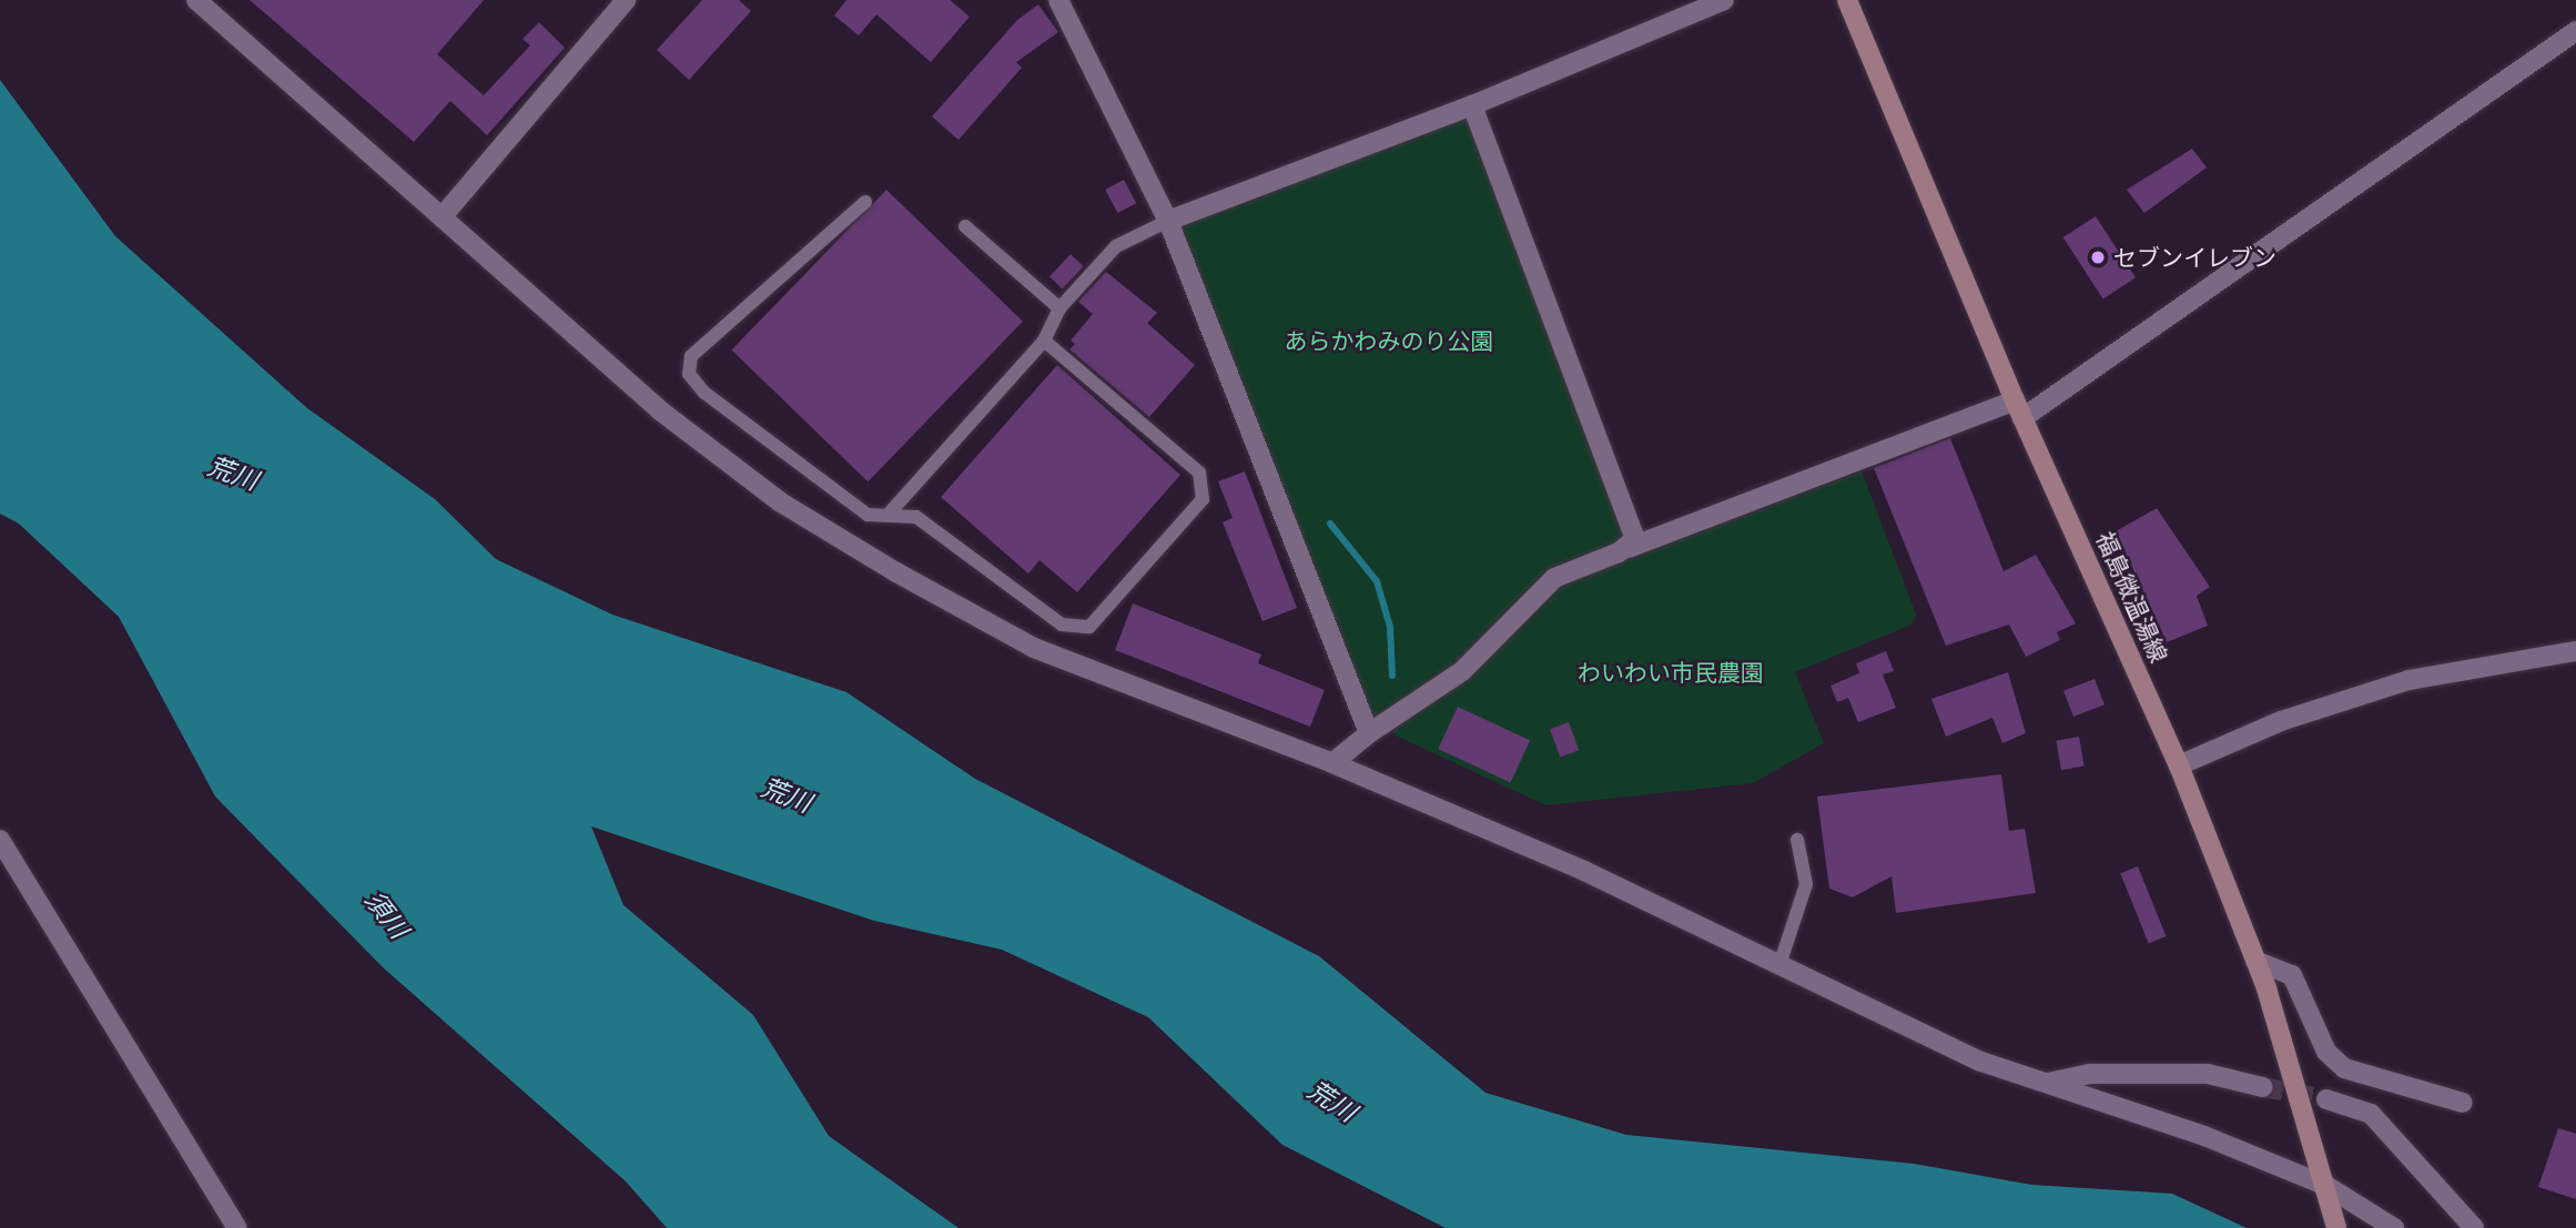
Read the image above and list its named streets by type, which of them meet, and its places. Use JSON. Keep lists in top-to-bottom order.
{
  "streets": {
    "main road": ["福島微温湯線"]
  },
  "water": ["荒川", "須川"],
  "parks": ["あらかわみのり公園", "わいわい市民農園"],
  "places": ["セブンイレブン"]
}
